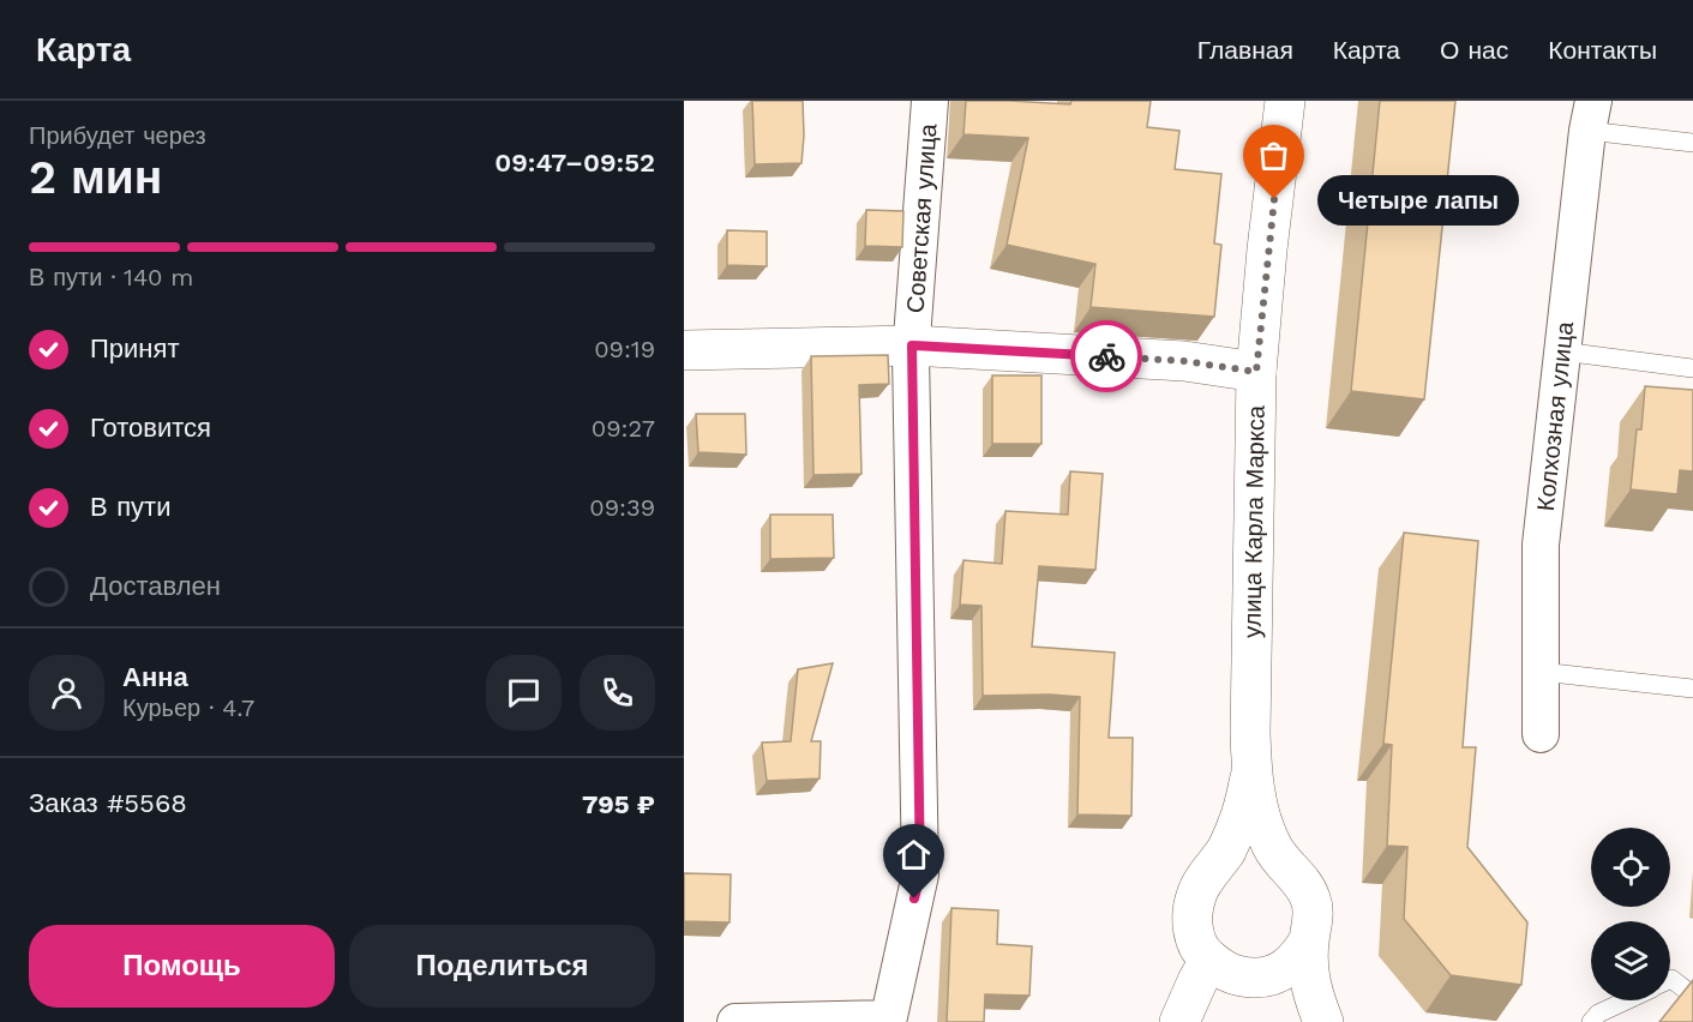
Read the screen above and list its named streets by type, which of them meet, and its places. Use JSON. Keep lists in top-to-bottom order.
{
  "streets": {
    "main road": ["улица Карла Маркса"],
    "street": ["Советская улица", "Колхозная улица"]
  },
  "places": ["Четыре лапы"],
  "page": {
    "header": "Карта",
    "nav": [
      "Главная",
      "Карта",
      "О нас",
      "Контакты"
    ],
    "heading": ["2 мин", "Прибудет через", "09:47–09:52"],
    "panel": [
      "Анна",
      "Курьер · 4.7",
      "Заказ #5568",
      "795 ₽"
    ],
    "bubble": "Четыре лапы",
    "bar": "В пути · 140 m",
    "list": [
      ["Принят", "09:19"],
      ["Готовится", "09:27"],
      ["В пути", "09:39"],
      "Доставлен"
    ],
    "buttons": ["Помощь", "Поделиться"]
  }
}
